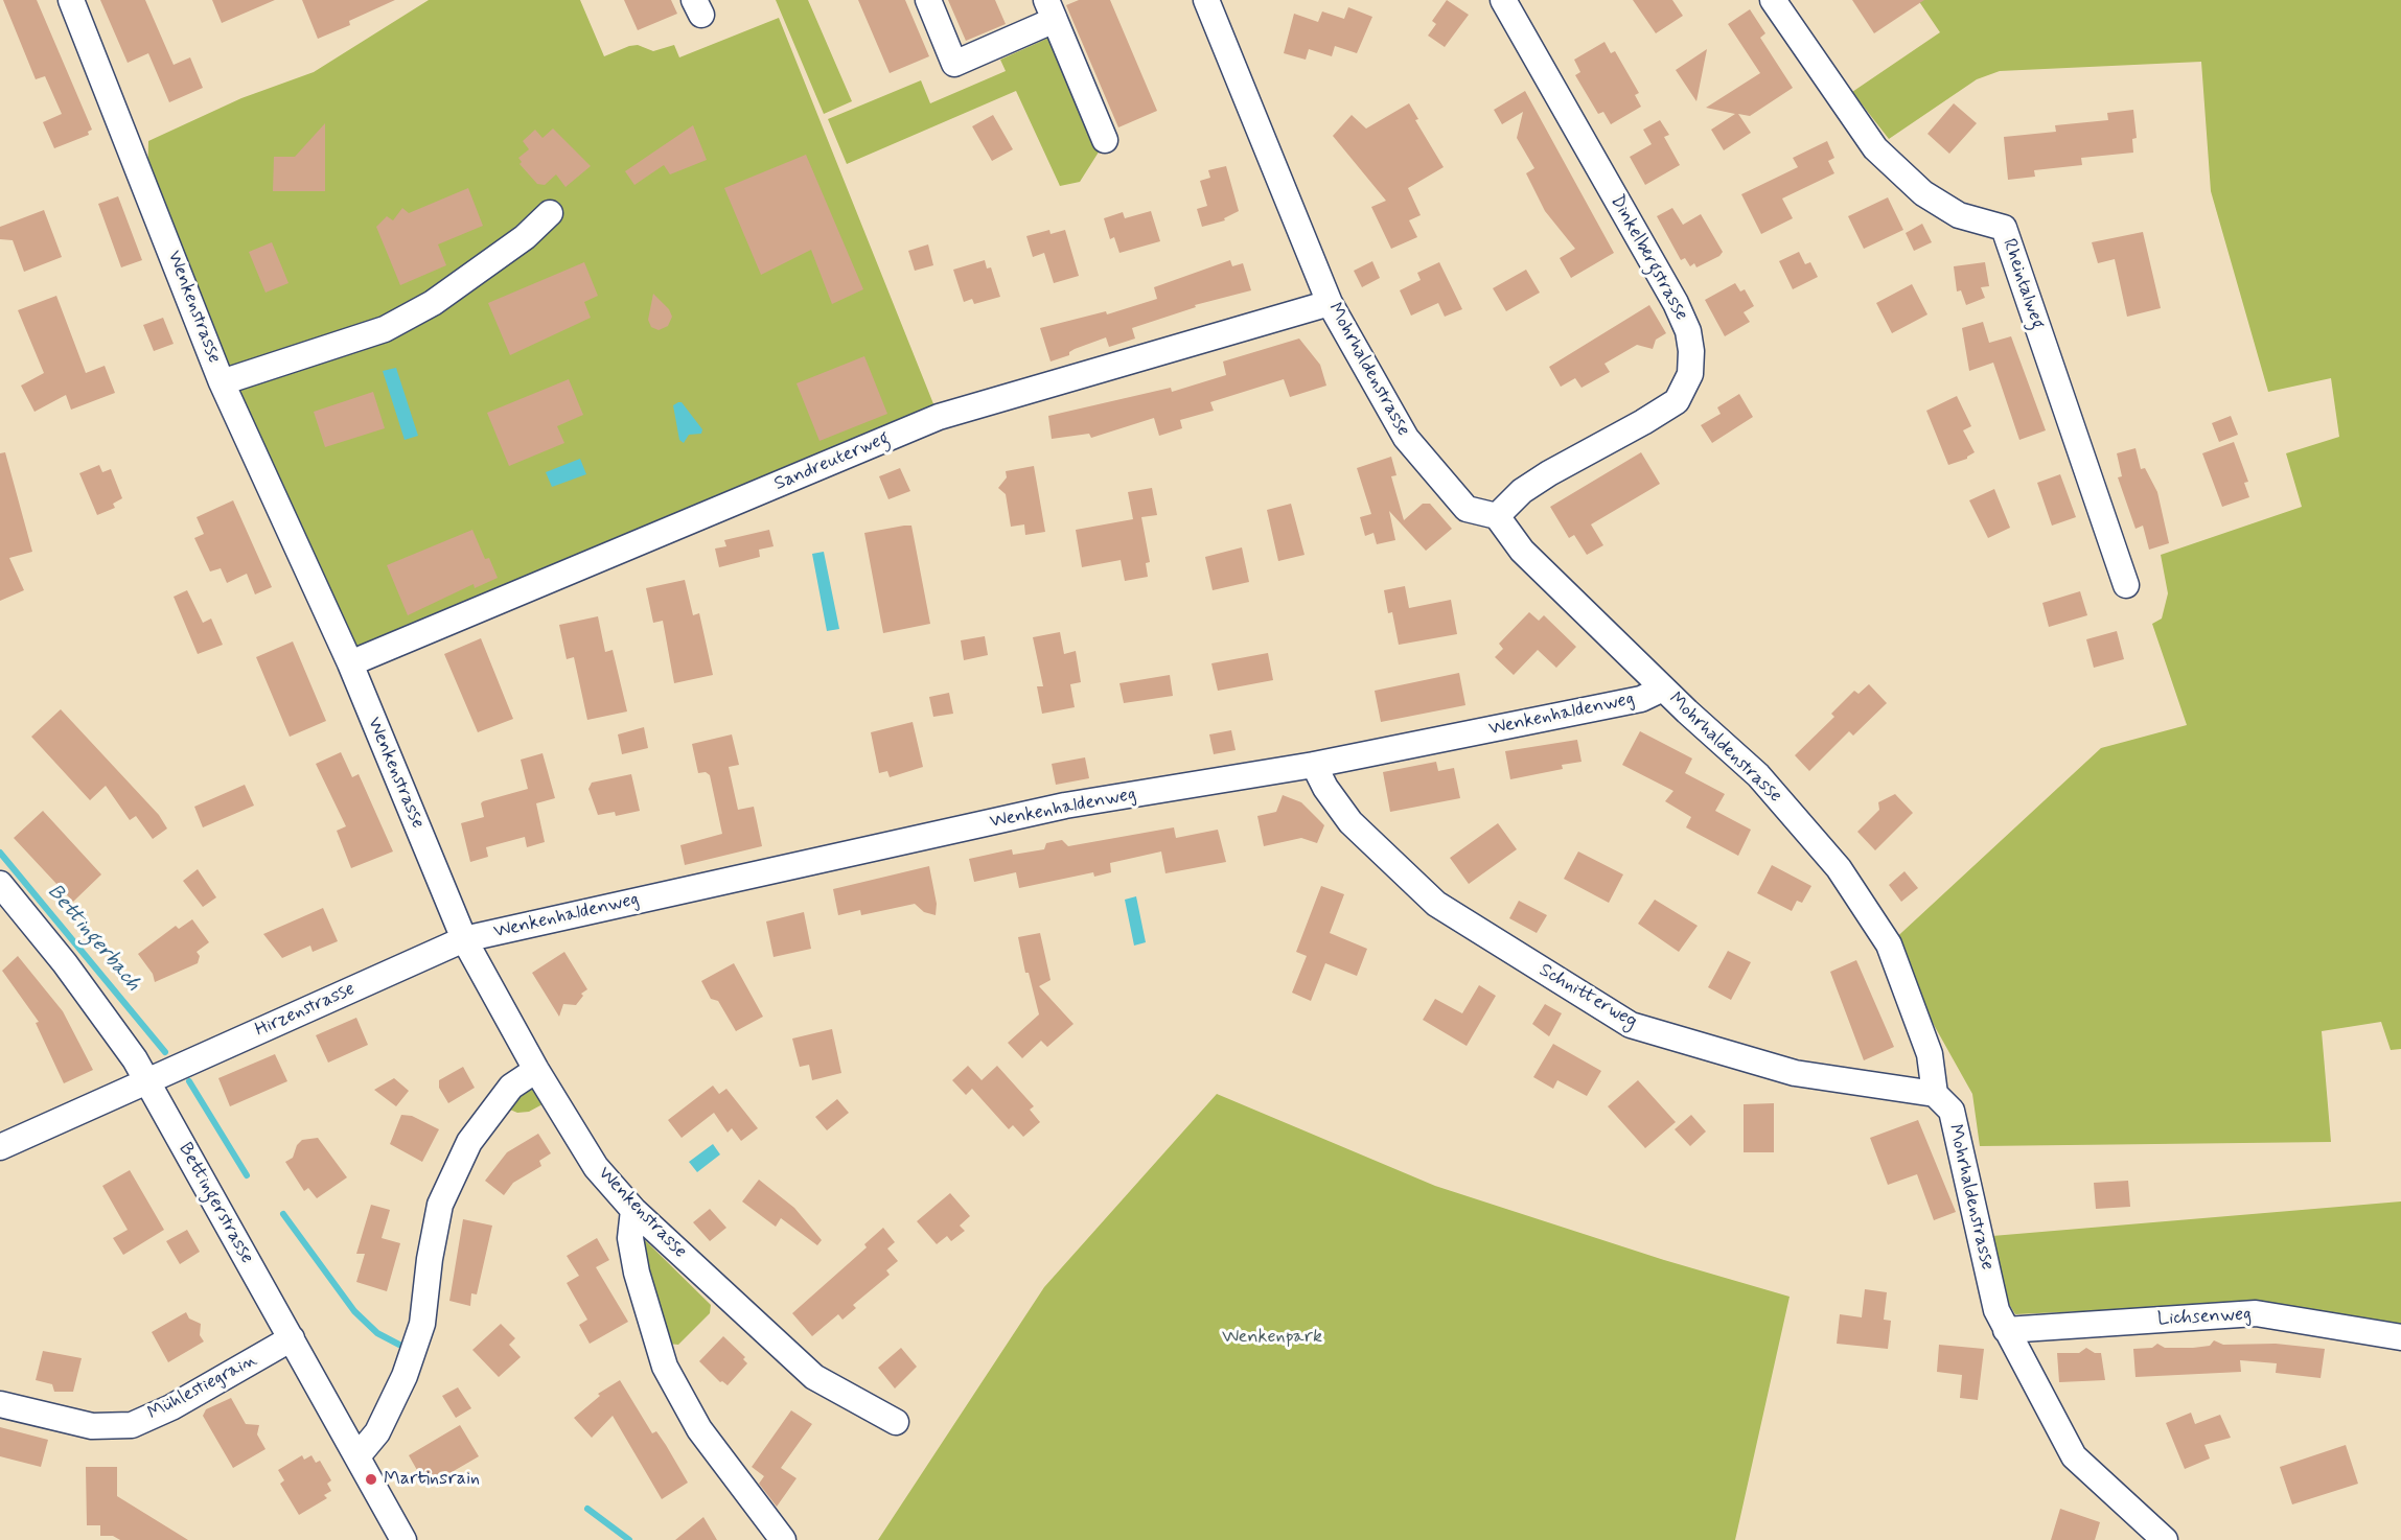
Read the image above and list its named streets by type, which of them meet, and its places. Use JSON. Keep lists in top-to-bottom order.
{
  "streets": {
    "street": [
      "Dinkelbergstrasse",
      "Rheintalweg",
      "Wenkenstrasse",
      "Mohrhaldenstrasse",
      "Sandreuterweg",
      "Wenkenhaldenweg",
      "Schnitterweg",
      "Hirzenstrasse",
      "Bettingerstrasse",
      "Lichsenweg",
      "Mühlestiegrain"
    ]
  },
  "crossings": [
    ["Dinkelbergstrasse", "Mohrhaldenstrasse"],
    ["Wenkenstrasse", "Sandreuterweg"],
    ["Wenkenstrasse", "Wenkenhaldenweg"],
    ["Wenkenstrasse", "Hirzenstrasse"],
    ["Mohrhaldenstrasse", "Sandreuterweg"],
    ["Mohrhaldenstrasse", "Wenkenhaldenweg"],
    ["Mohrhaldenstrasse", "Schnitterweg"],
    ["Mohrhaldenstrasse", "Lichsenweg"],
    ["Wenkenhaldenweg", "Schnitterweg"],
    ["Wenkenhaldenweg", "Hirzenstrasse"],
    ["Hirzenstrasse", "Bettingerstrasse"],
    ["Bettingerstrasse", "Mühlestiegrain"]
  ],
  "water": ["Bettingerbach"],
  "parks": ["Wenkenpark"],
  "places": ["Martinsrain"]
}
